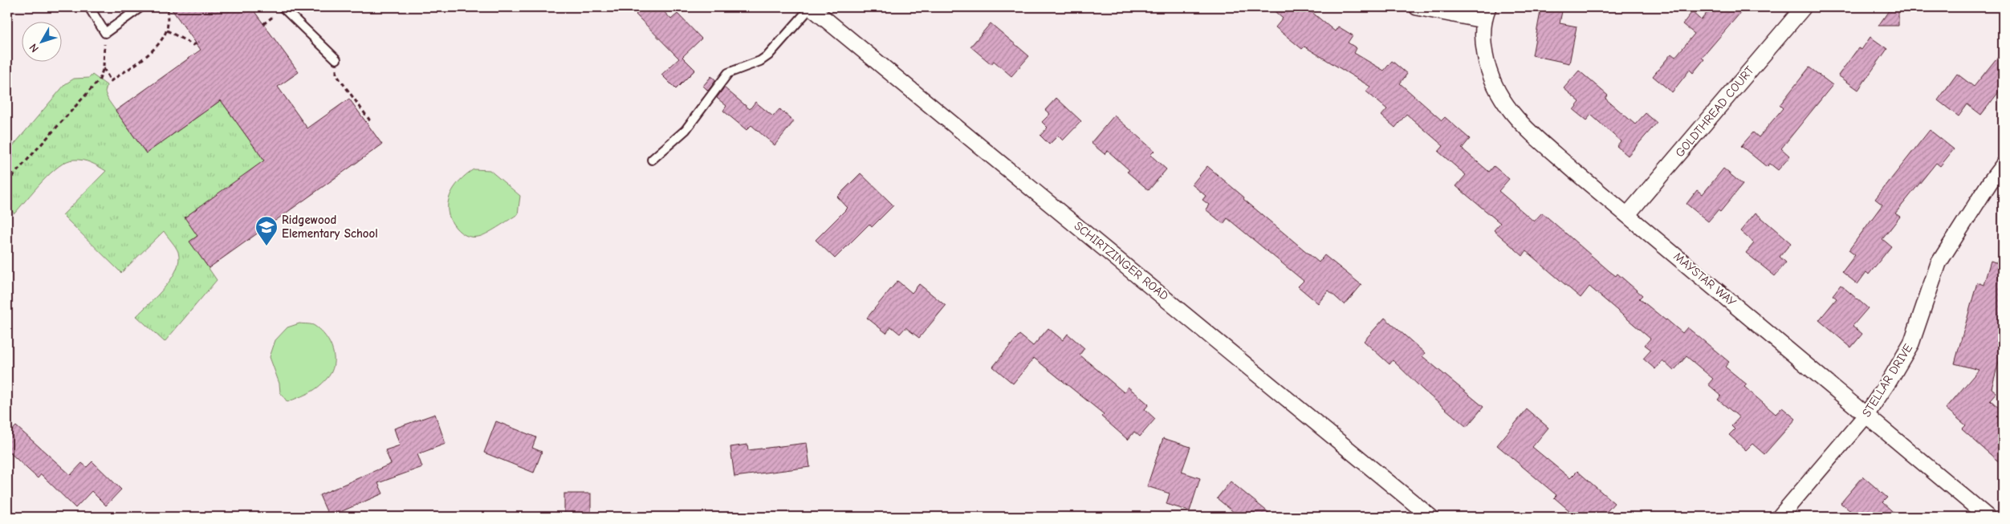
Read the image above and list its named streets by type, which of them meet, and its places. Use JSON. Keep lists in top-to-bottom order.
{
  "streets": {
    "street": [
      "GOLDTHREAD COURT",
      "SCHIRTZINGER ROAD",
      "MAYSTAR WAY",
      "STELLAR DRIVE"
    ]
  },
  "crossings": [
    ["GOLDTHREAD COURT", "MAYSTAR WAY"],
    ["MAYSTAR WAY", "STELLAR DRIVE"]
  ],
  "places": {
    "school or university": ["Ridgewood Elementary School"]
  },
  "north": "bottom left"
}
